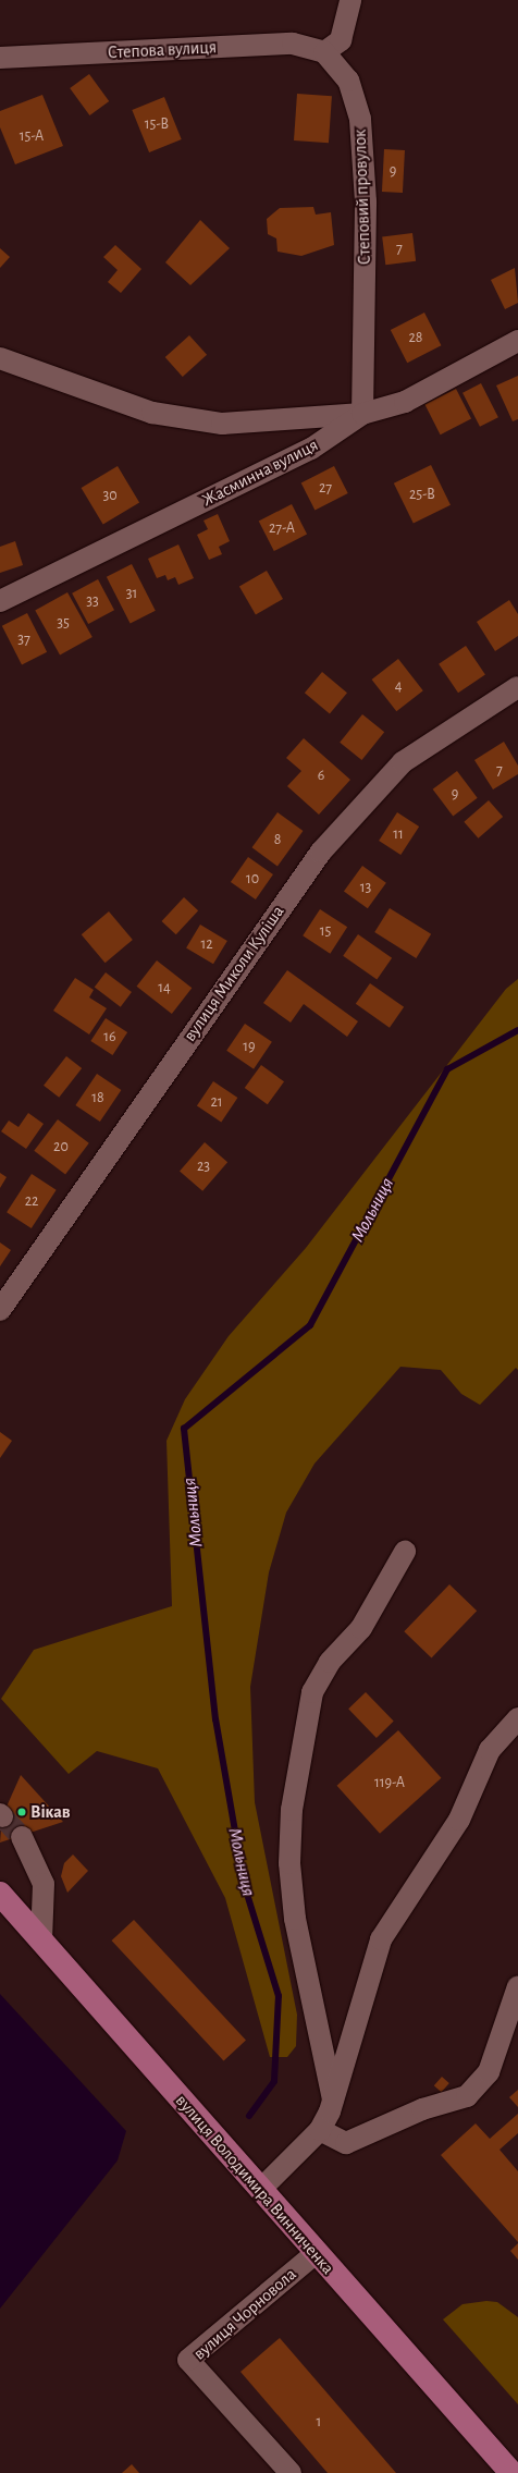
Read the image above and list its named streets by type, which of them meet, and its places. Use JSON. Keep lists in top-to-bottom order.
{
  "streets": {
    "main road": ["вулиця Володимира Винниченка"],
    "street": [
      "Степова вулиця",
      "Степовий провулок",
      "Жасминна вулиця",
      "вулиця Миколи Куліша",
      "вулиця Чорновола"
    ]
  },
  "crossings": [
    ["Степова вулиця", "Степовий провулок"],
    ["Степовий провулок", "Жасминна вулиця"],
    ["вулиця Володимира Винниченка", "вулиця Чорновола"]
  ],
  "water": ["Мольниця"],
  "places": ["Вікав"],
  "house_numbers": [
    "15-В",
    "15-А",
    "9",
    "7",
    "28",
    "27",
    "25-В",
    "30",
    "27-А",
    "31",
    "33",
    "35",
    "37",
    "4",
    "7",
    "6",
    "9",
    "11",
    "8",
    "10",
    "13",
    "15",
    "12",
    "14",
    "16",
    "19",
    "18",
    "21",
    "20",
    "23",
    "22",
    "119-А",
    "1"
  ]
}
